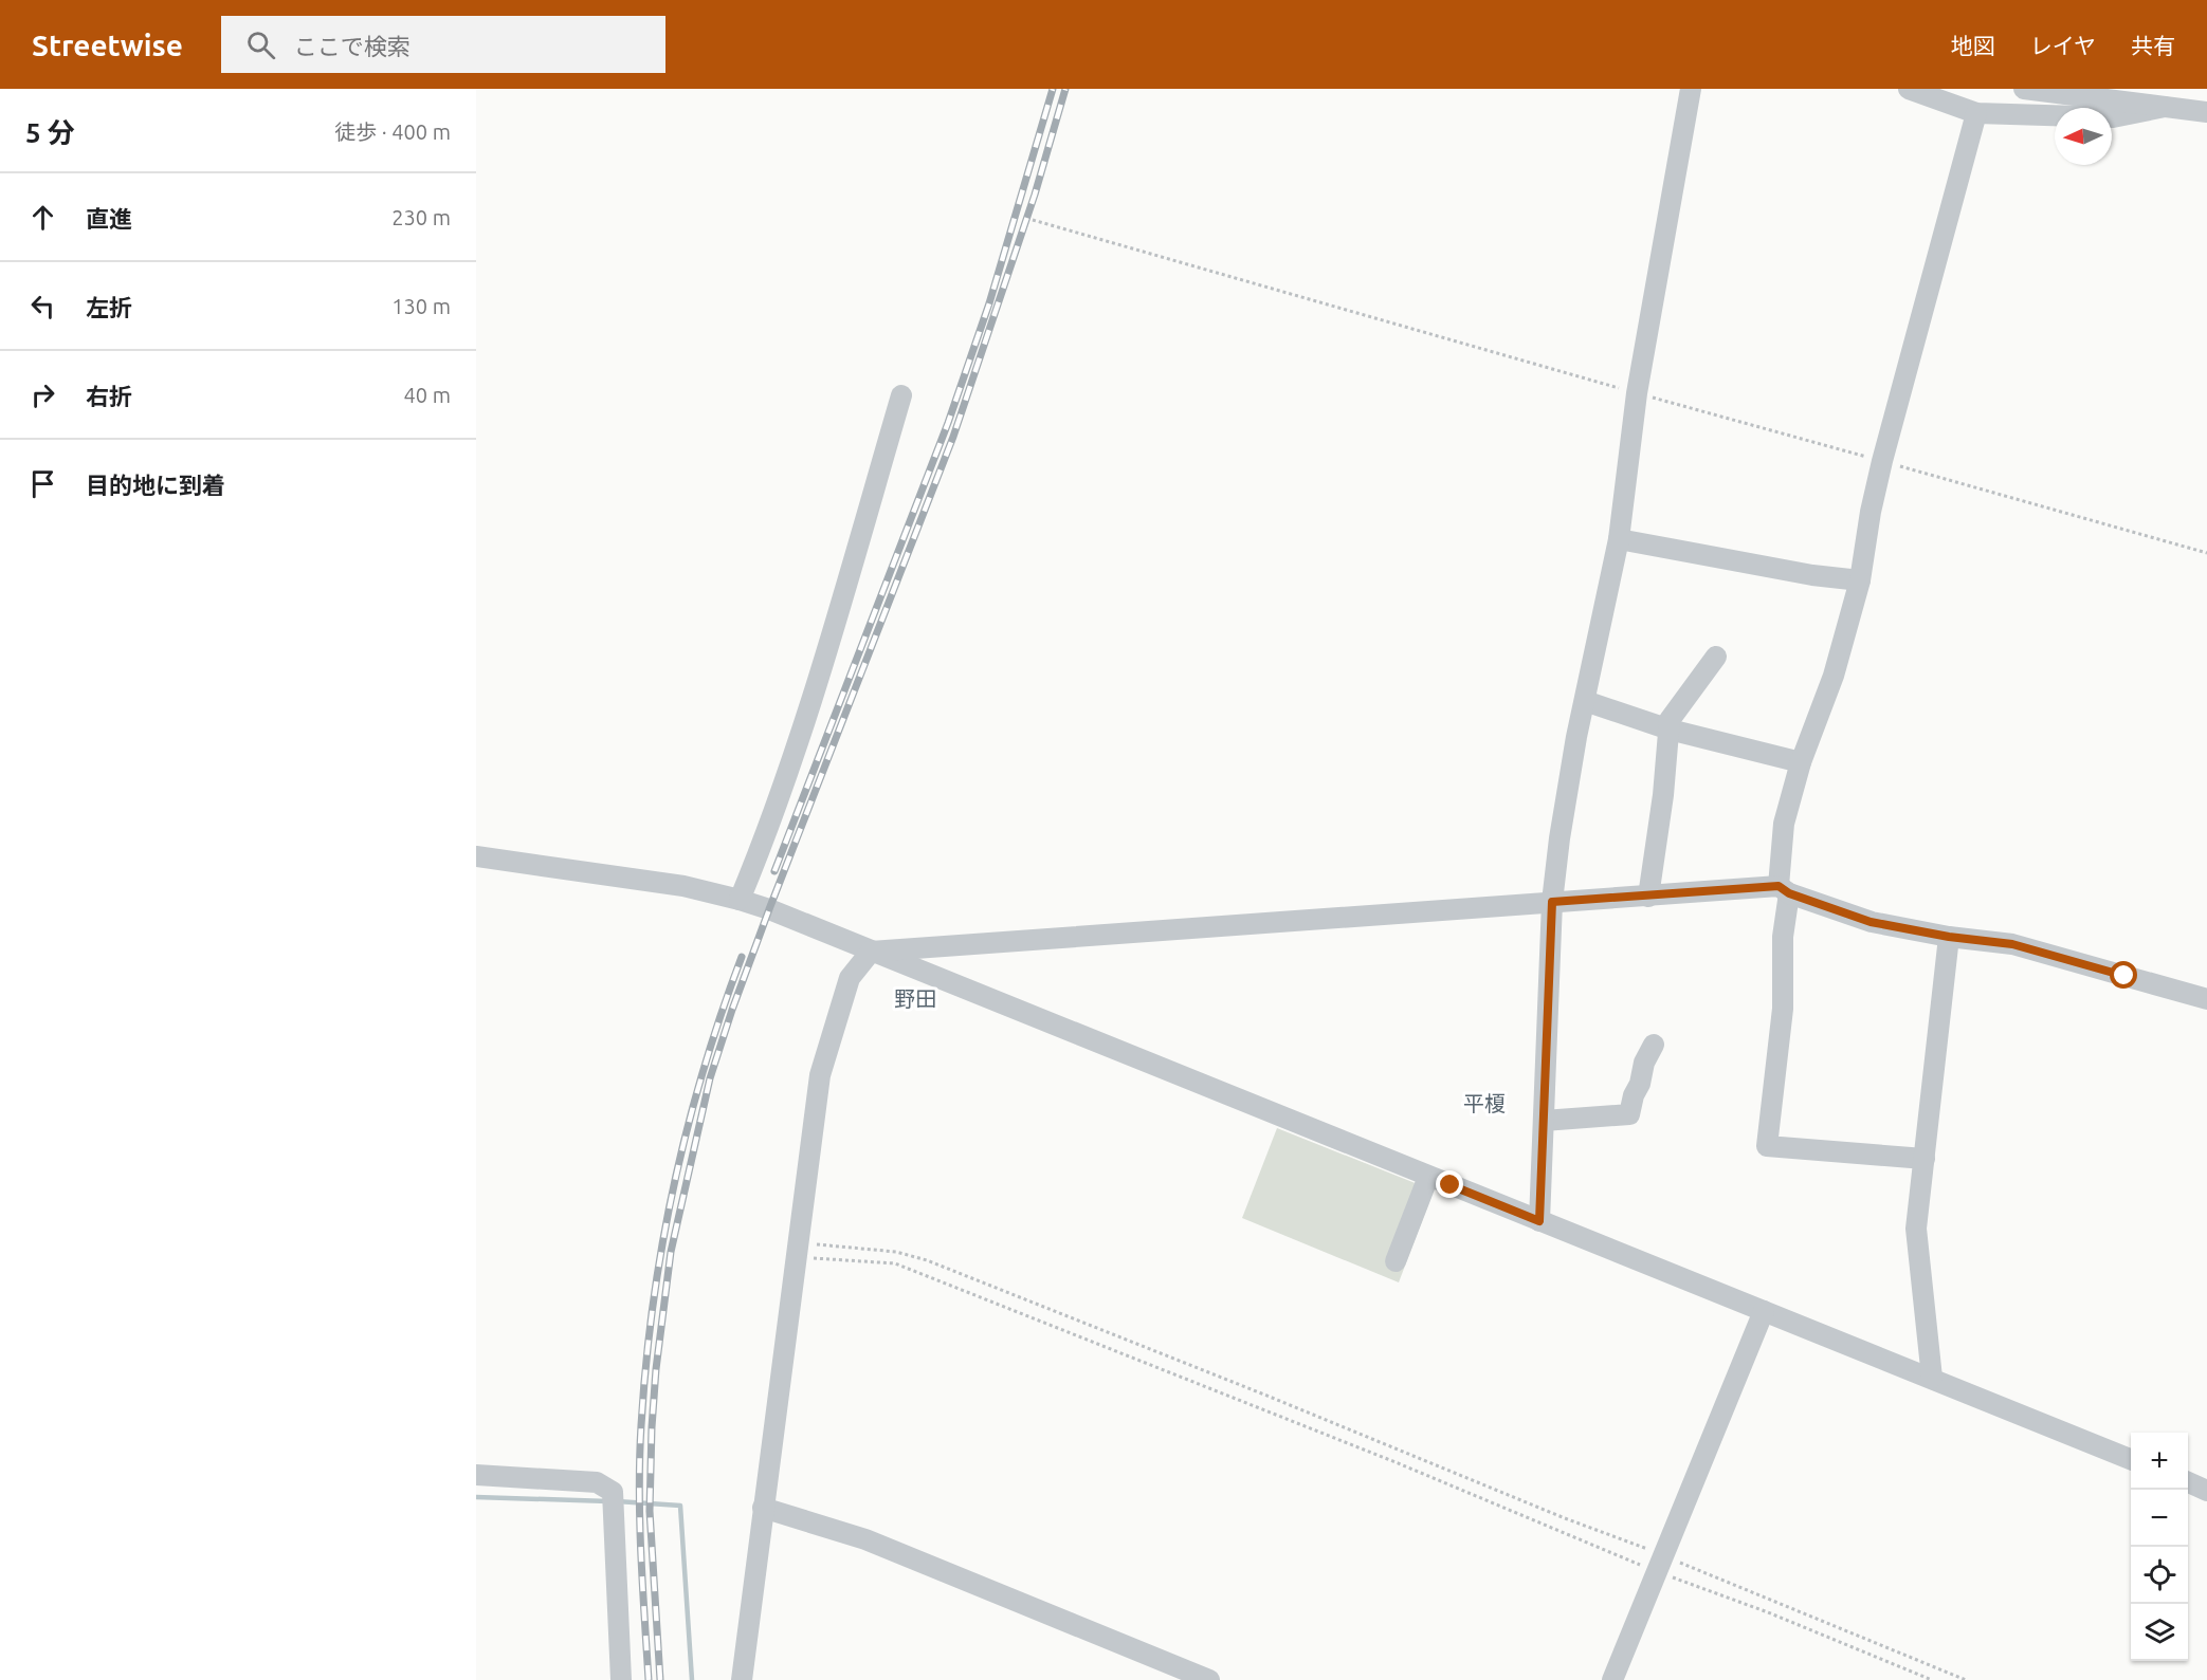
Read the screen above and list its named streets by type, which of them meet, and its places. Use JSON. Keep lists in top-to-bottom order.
{
  "districts": ["野田", "平榎"],
  "north": "left",
  "page": {
    "header": "Streetwise",
    "search": "ここで検索",
    "nav": ["地図", "レイヤ", "共有"],
    "heading": ["5 分", "徒歩 · 400 m"],
    "list": [
      ["直進", "230 m"],
      ["左折", "130 m"],
      ["右折", "40 m"],
      "目的地に到着"
    ],
    "map_buttons": ["+", "−"]
  }
}
